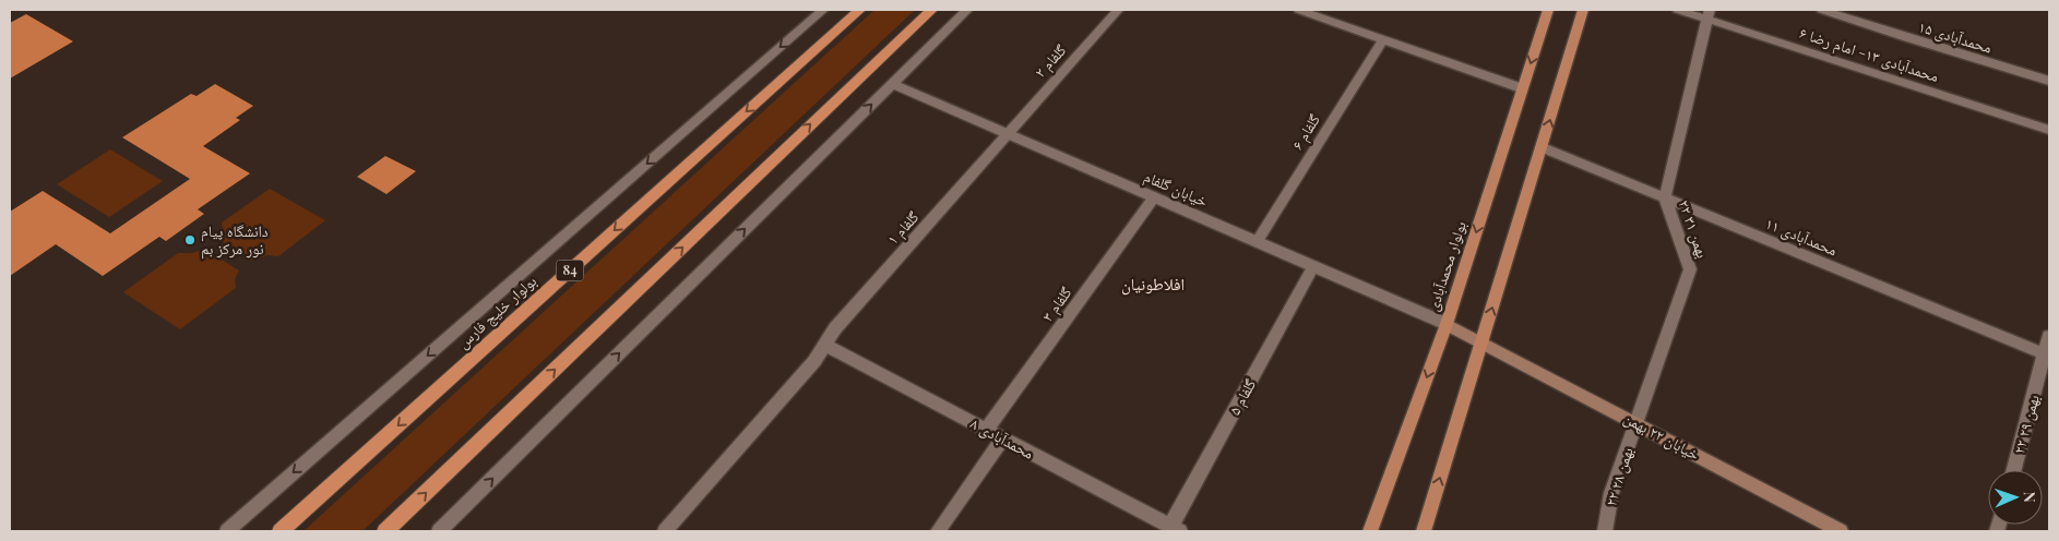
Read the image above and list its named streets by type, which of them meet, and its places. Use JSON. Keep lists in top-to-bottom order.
{
  "streets": {
    "highway": ["84", "بولوار خلیج فارس"],
    "main road": ["بولوار محمدآبادی", "خیابان ۲۲ بهمن"],
    "street": [
      "محمدآبادی ۱۵",
      "محمدآبادی ۱۳- امام رضا ۶",
      "گلفام ۲",
      "گلفام ۶",
      "خیابان گلفام",
      "گلفام ۱",
      "۲۲ بهمن ۳۱",
      "محمدآبادی ۱۱",
      "گلفام ۳",
      "گلفام ۵",
      "۲۲ بهمن ۲۹",
      "محمدآبادی ۸",
      "۲۲ بهمن ۲۸"
    ]
  },
  "crossings": [
    ["محمدآبادی ۱۳- امام رضا ۶", "۲۲ بهمن ۳۱"],
    ["گلفام ۲", "خیابان گلفام"],
    ["گلفام ۲", "گلفام ۱"],
    ["گلفام ۶", "خیابان گلفام"],
    ["خیابان گلفام", "گلفام ۱"],
    ["خیابان گلفام", "بولوار محمدآبادی"],
    ["خیابان گلفام", "گلفام ۳"],
    ["خیابان گلفام", "گلفام ۵"],
    ["خیابان گلفام", "خیابان ۲۲ بهمن"],
    ["گلفام ۱", "محمدآبادی ۸"],
    ["۲۲ بهمن ۳۱", "محمدآبادی ۱۱"],
    ["۲۲ بهمن ۳۱", "خیابان ۲۲ بهمن"],
    ["۲۲ بهمن ۳۱", "۲۲ بهمن ۲۸"],
    ["محمدآبادی ۱۱", "۲۲ بهمن ۲۹"],
    ["بولوار محمدآبادی", "خیابان ۲۲ بهمن"],
    ["گلفام ۳", "محمدآبادی ۸"],
    ["گلفام ۵", "محمدآبادی ۸"],
    ["خیابان ۲۲ بهمن", "۲۲ بهمن ۲۸"]
  ],
  "districts": ["افلاطونیان"],
  "places": ["دانشگاه پیام نور مرکز بم"],
  "north": "right"
}
